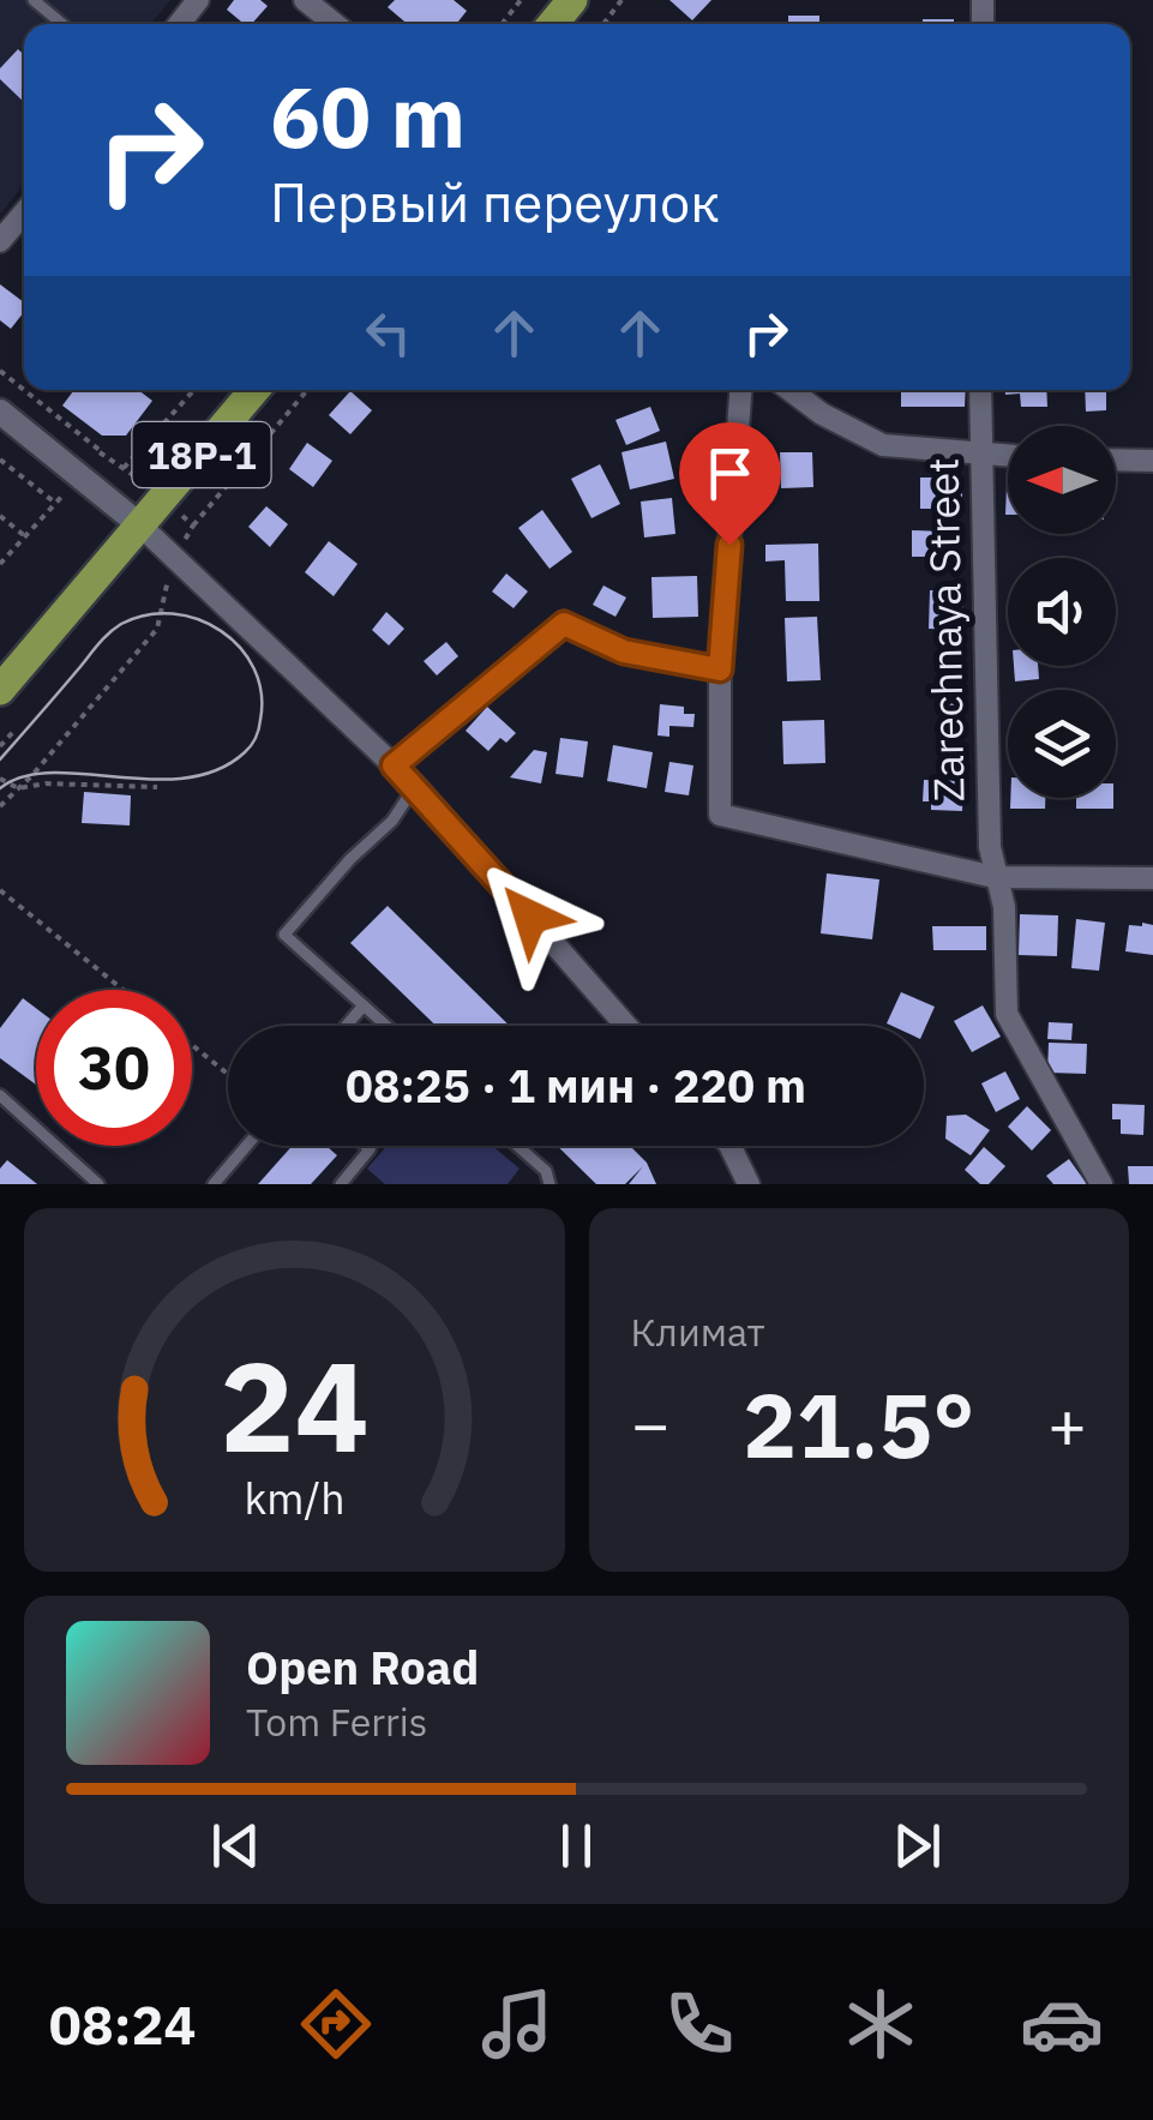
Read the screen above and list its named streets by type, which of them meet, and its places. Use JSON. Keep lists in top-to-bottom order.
{
  "streets": {
    "main road": ["18Р-1"],
    "street": ["Zarechnaya Street"]
  },
  "north": "left",
  "page": {
    "turn": ["60 m", "Первый переулок"],
    "limit": "30",
    "trip": "08:25 · 1 мин · 220 m",
    "tile": "Климат",
    "heat": ["−", "21.5°", "+"],
    "song": ["Open Road", "Tom Ferris"],
    "tabs": "08:24",
    "gauge": ["24", "km/h"]
  }
}
